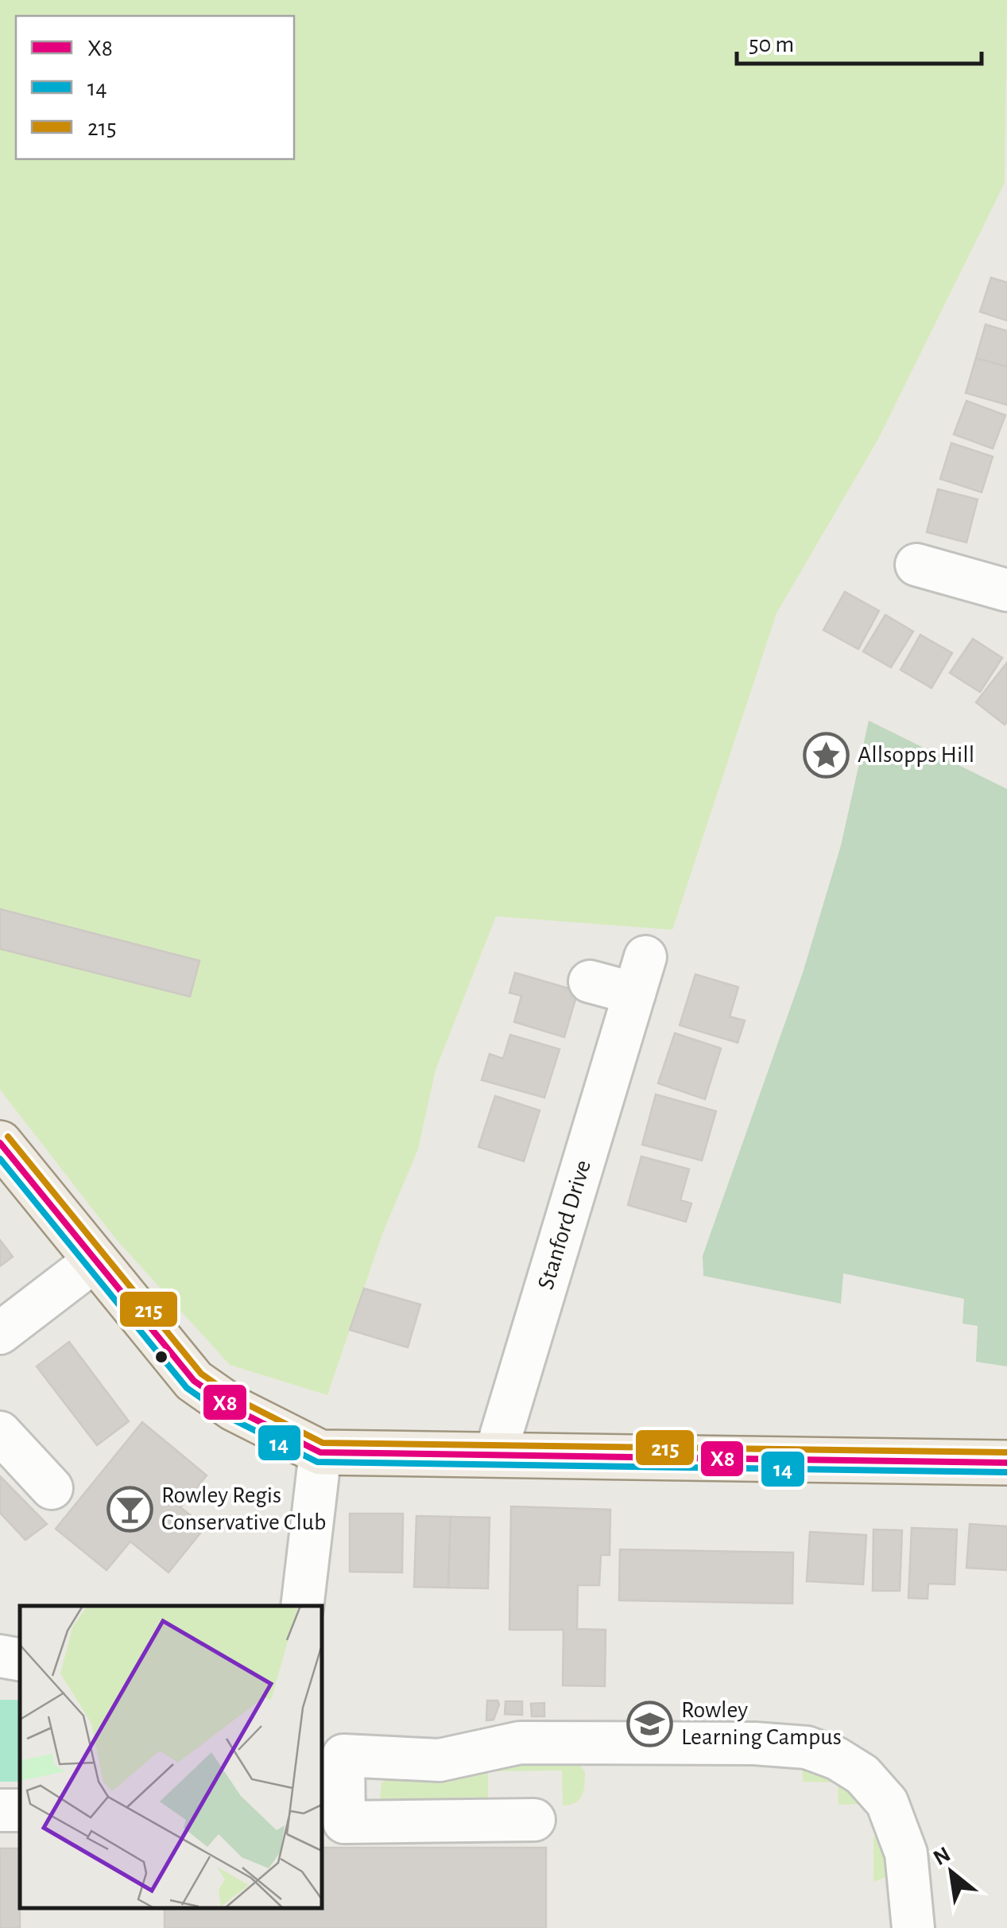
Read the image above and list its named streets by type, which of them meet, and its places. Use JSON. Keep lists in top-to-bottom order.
{
  "streets": {
    "street": ["Stanford Drive"]
  },
  "places": {
    "place": ["Allsopps Hill"],
    "bar": ["Rowley Regis Conservative Club"],
    "school or university": ["Rowley Learning Campus"]
  },
  "lines": ["transit line 215", "transit line X8", "transit line 14"],
  "legend": ["X8", "14", "215"],
  "scale_bar": "50 m",
  "north": "top left"
}
